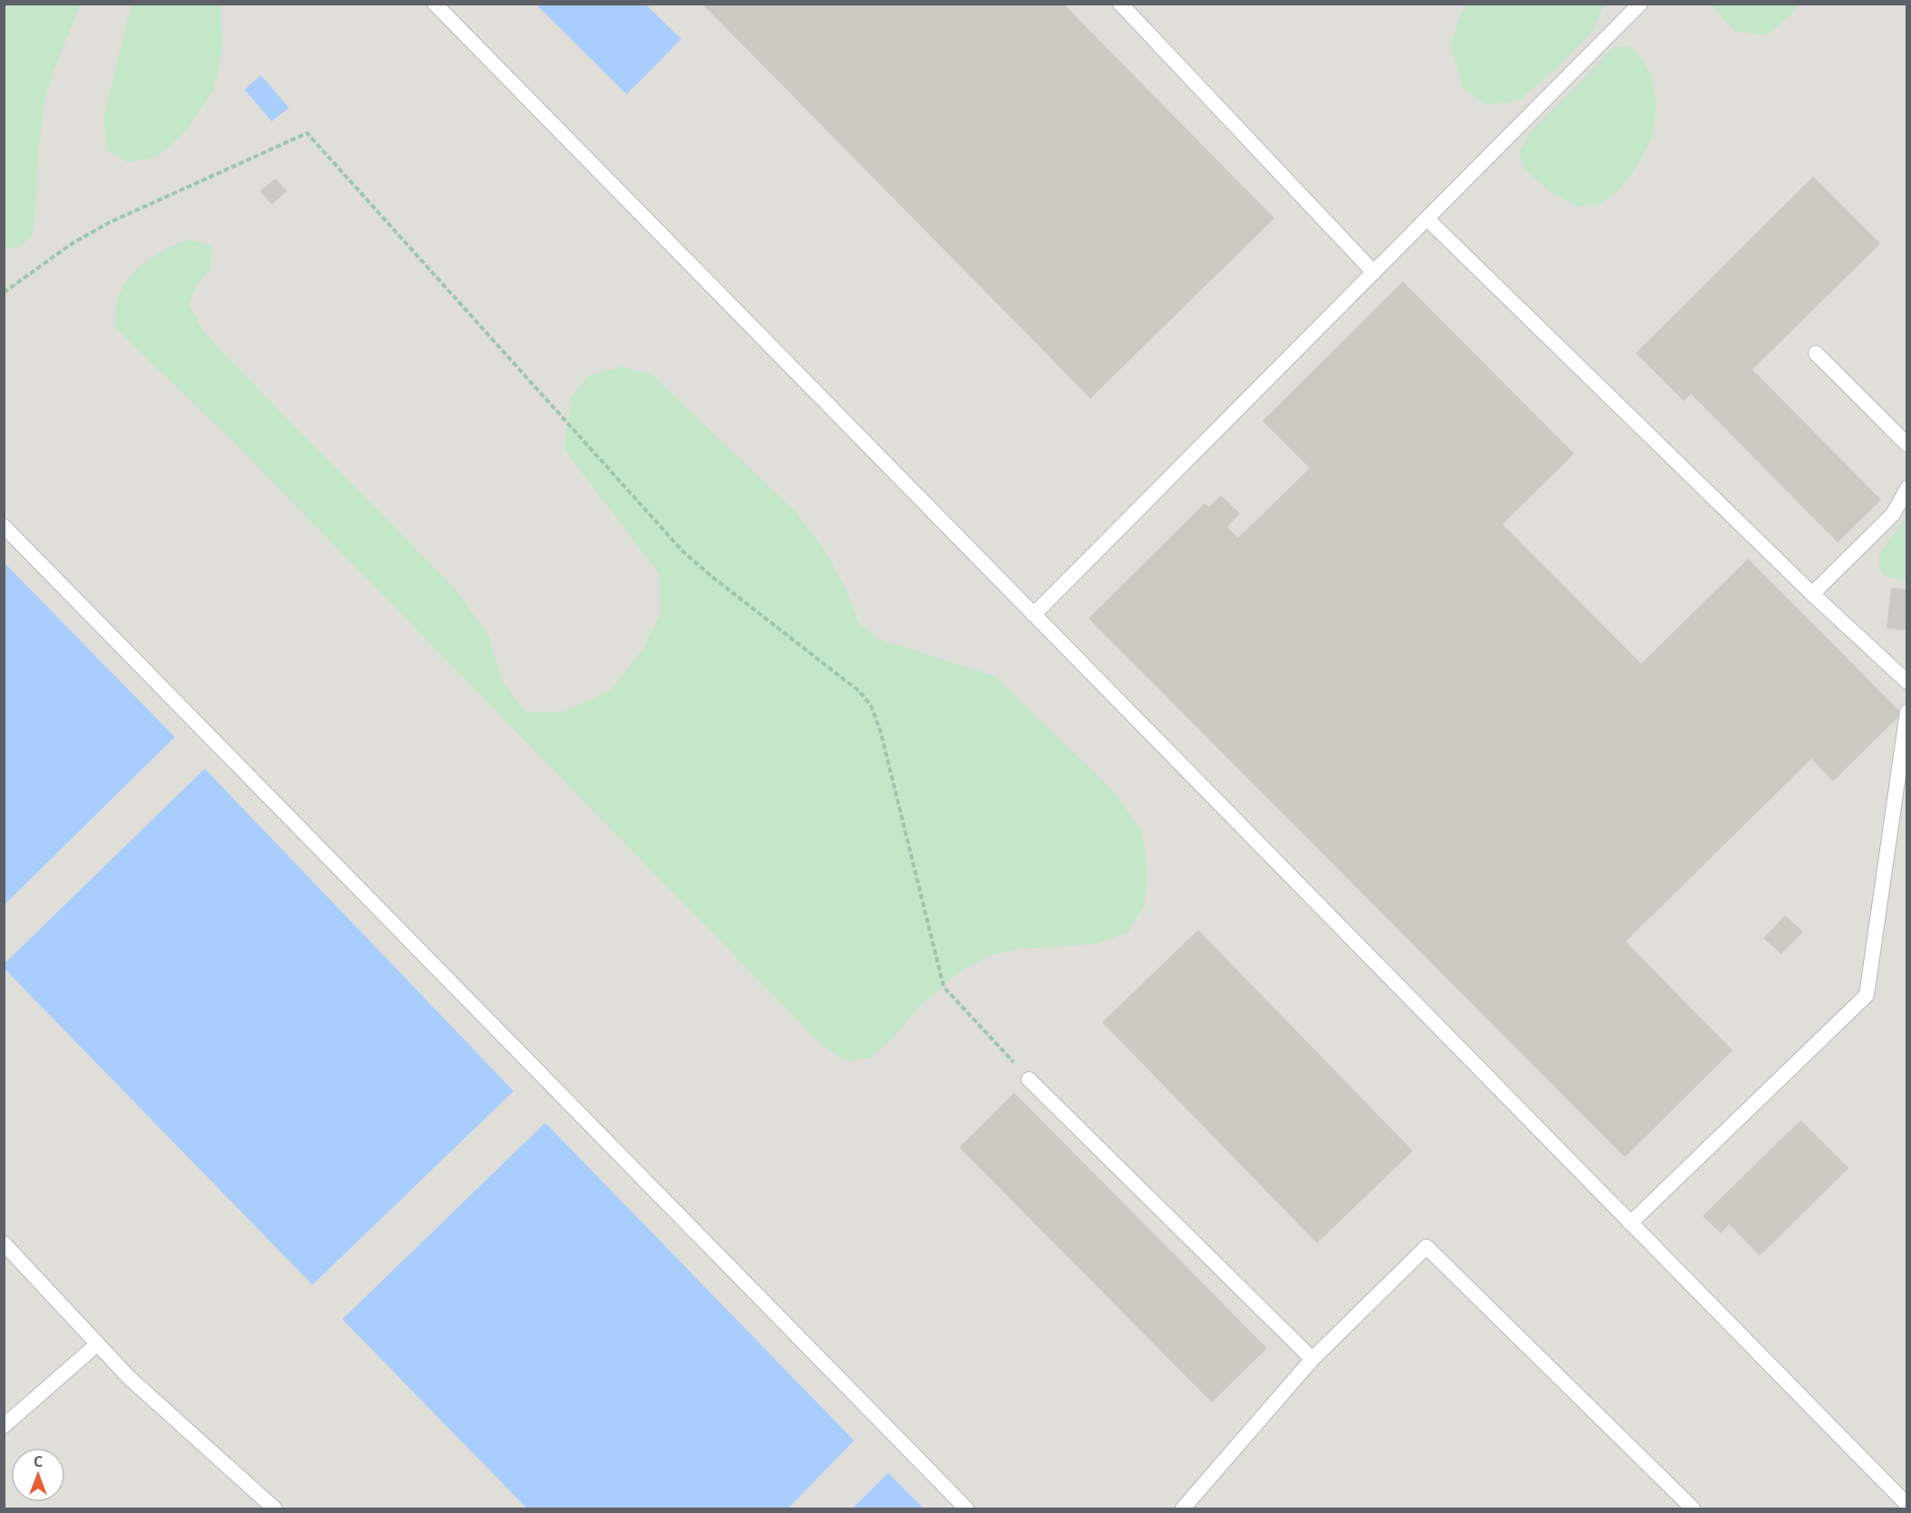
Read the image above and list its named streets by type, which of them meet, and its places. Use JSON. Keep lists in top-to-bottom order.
{
  "north": "top"
}
